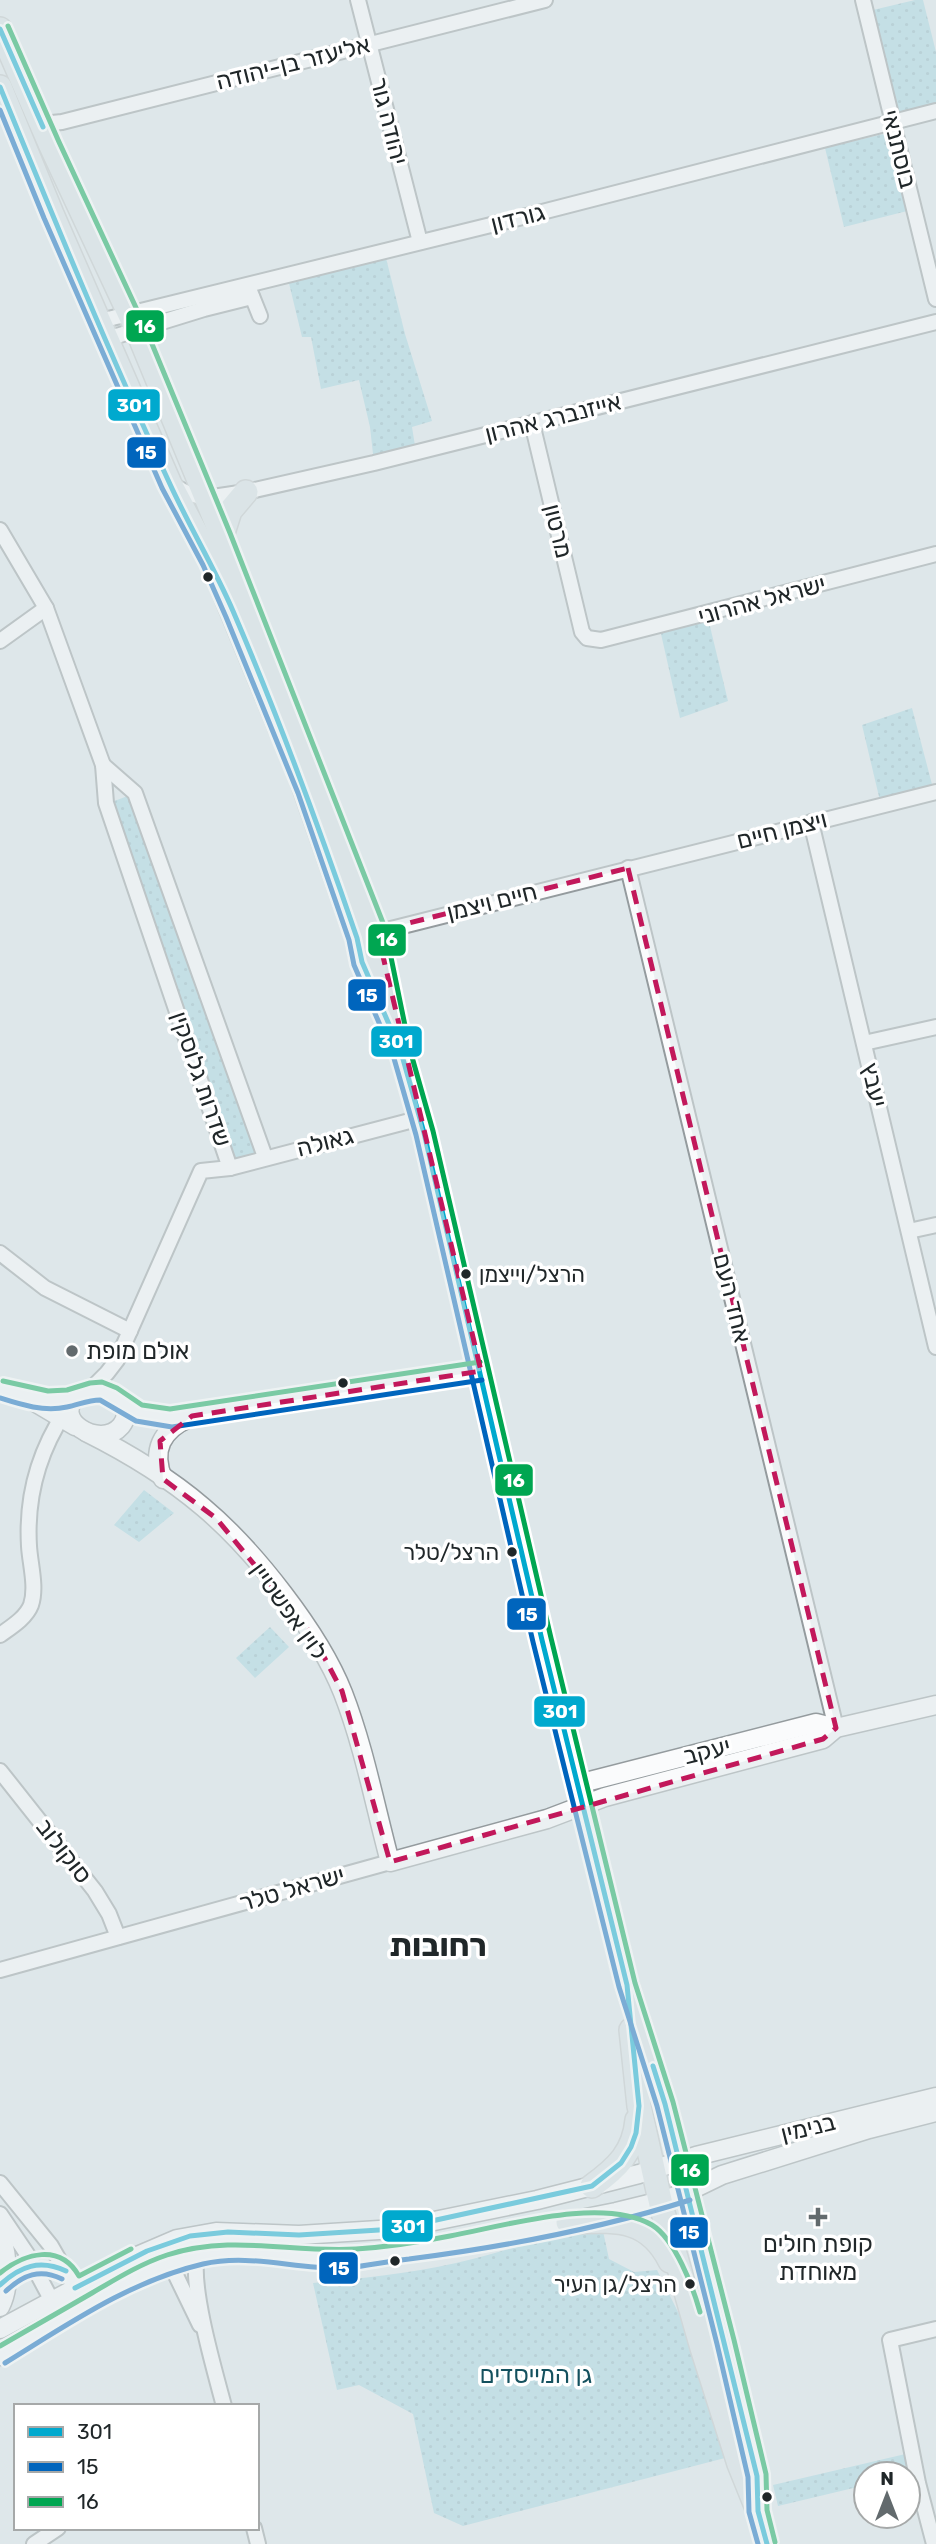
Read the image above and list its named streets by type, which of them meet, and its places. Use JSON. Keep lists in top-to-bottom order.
{
  "streets": {
    "street": [
      "אליעזר בן-יהודה",
      "יהודה גור",
      "בוסתנאי",
      "גורדון",
      "אייזנברג אהרון",
      "מרטון",
      "ישראל אהרוני",
      "ויצמן חיים",
      "חיים ויצמן",
      "שדרות גלוסקין",
      "יעבץ",
      "גאולה",
      "אחד העם",
      "לוין אפשטיין",
      "יעקב",
      "סוקולוב",
      "ישראל טלר",
      "בנימין"
    ]
  },
  "crossings": [
    ["אליעזר בן-יהודה", "יהודה גור"],
    ["יהודה גור", "גורדון"],
    ["בוסתנאי", "גורדון"],
    ["אייזנברג אהרון", "מרטון"],
    ["מרטון", "ישראל אהרוני"],
    ["ויצמן חיים", "חיים ויצמן"],
    ["ויצמן חיים", "יעבץ"],
    ["ויצמן חיים", "אחד העם"],
    ["חיים ויצמן", "אחד העם"],
    ["שדרות גלוסקין", "גאולה"],
    ["שדרות גלוסקין", "לוין אפשטיין"],
    ["אחד העם", "יעקב"],
    ["לוין אפשטיין", "ישראל טלר"],
    ["יעקב", "ישראל טלר"],
    ["סוקולוב", "ישראל טלר"]
  ],
  "districts": ["רחובות"],
  "parks": ["גן המייסדים"],
  "places": {
    "other": [
      "הרצל/וייצמן",
      "אולם מופת",
      "הרצל/טלר",
      "הרצל/גן העיר"
    ],
    "health": ["קופת חולים מאוחדת"]
  },
  "lines": ["transit line 16", "transit line 301", "transit line 15"],
  "legend": ["301", "15", "16"],
  "north": "top"
}
